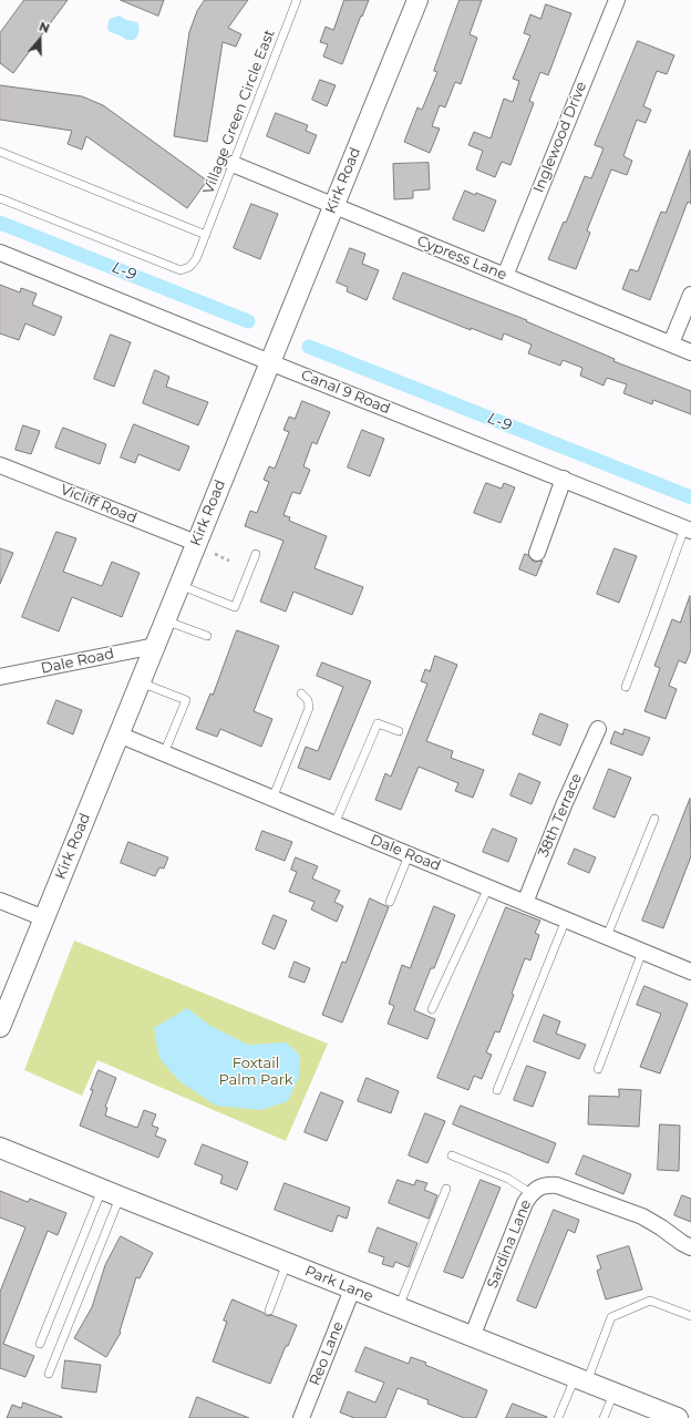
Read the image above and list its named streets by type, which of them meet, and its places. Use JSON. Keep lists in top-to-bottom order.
{
  "streets": {
    "street": [
      "Inglewood Drive",
      "Kirk Road",
      "Cypress Lane",
      "Canal 9 Road",
      "Vicliff Road",
      "Dale Road",
      "38th Terrace",
      "Sardina Lane",
      "Park Lane",
      "Reo Lane"
    ],
    "lane": ["Village Green Circle East"]
  },
  "crossings": [
    ["Village Green Circle East", "Cypress Lane"],
    ["Inglewood Drive", "Cypress Lane"],
    ["Kirk Road", "Cypress Lane"],
    ["Kirk Road", "Canal 9 Road"],
    ["Kirk Road", "Vicliff Road"],
    ["Kirk Road", "Dale Road"],
    ["Dale Road", "38th Terrace"],
    ["Sardina Lane", "Park Lane"],
    ["Park Lane", "Reo Lane"]
  ],
  "water": ["L-9"],
  "parks": ["Foxtail Palm Park"],
  "north": "top"
}
